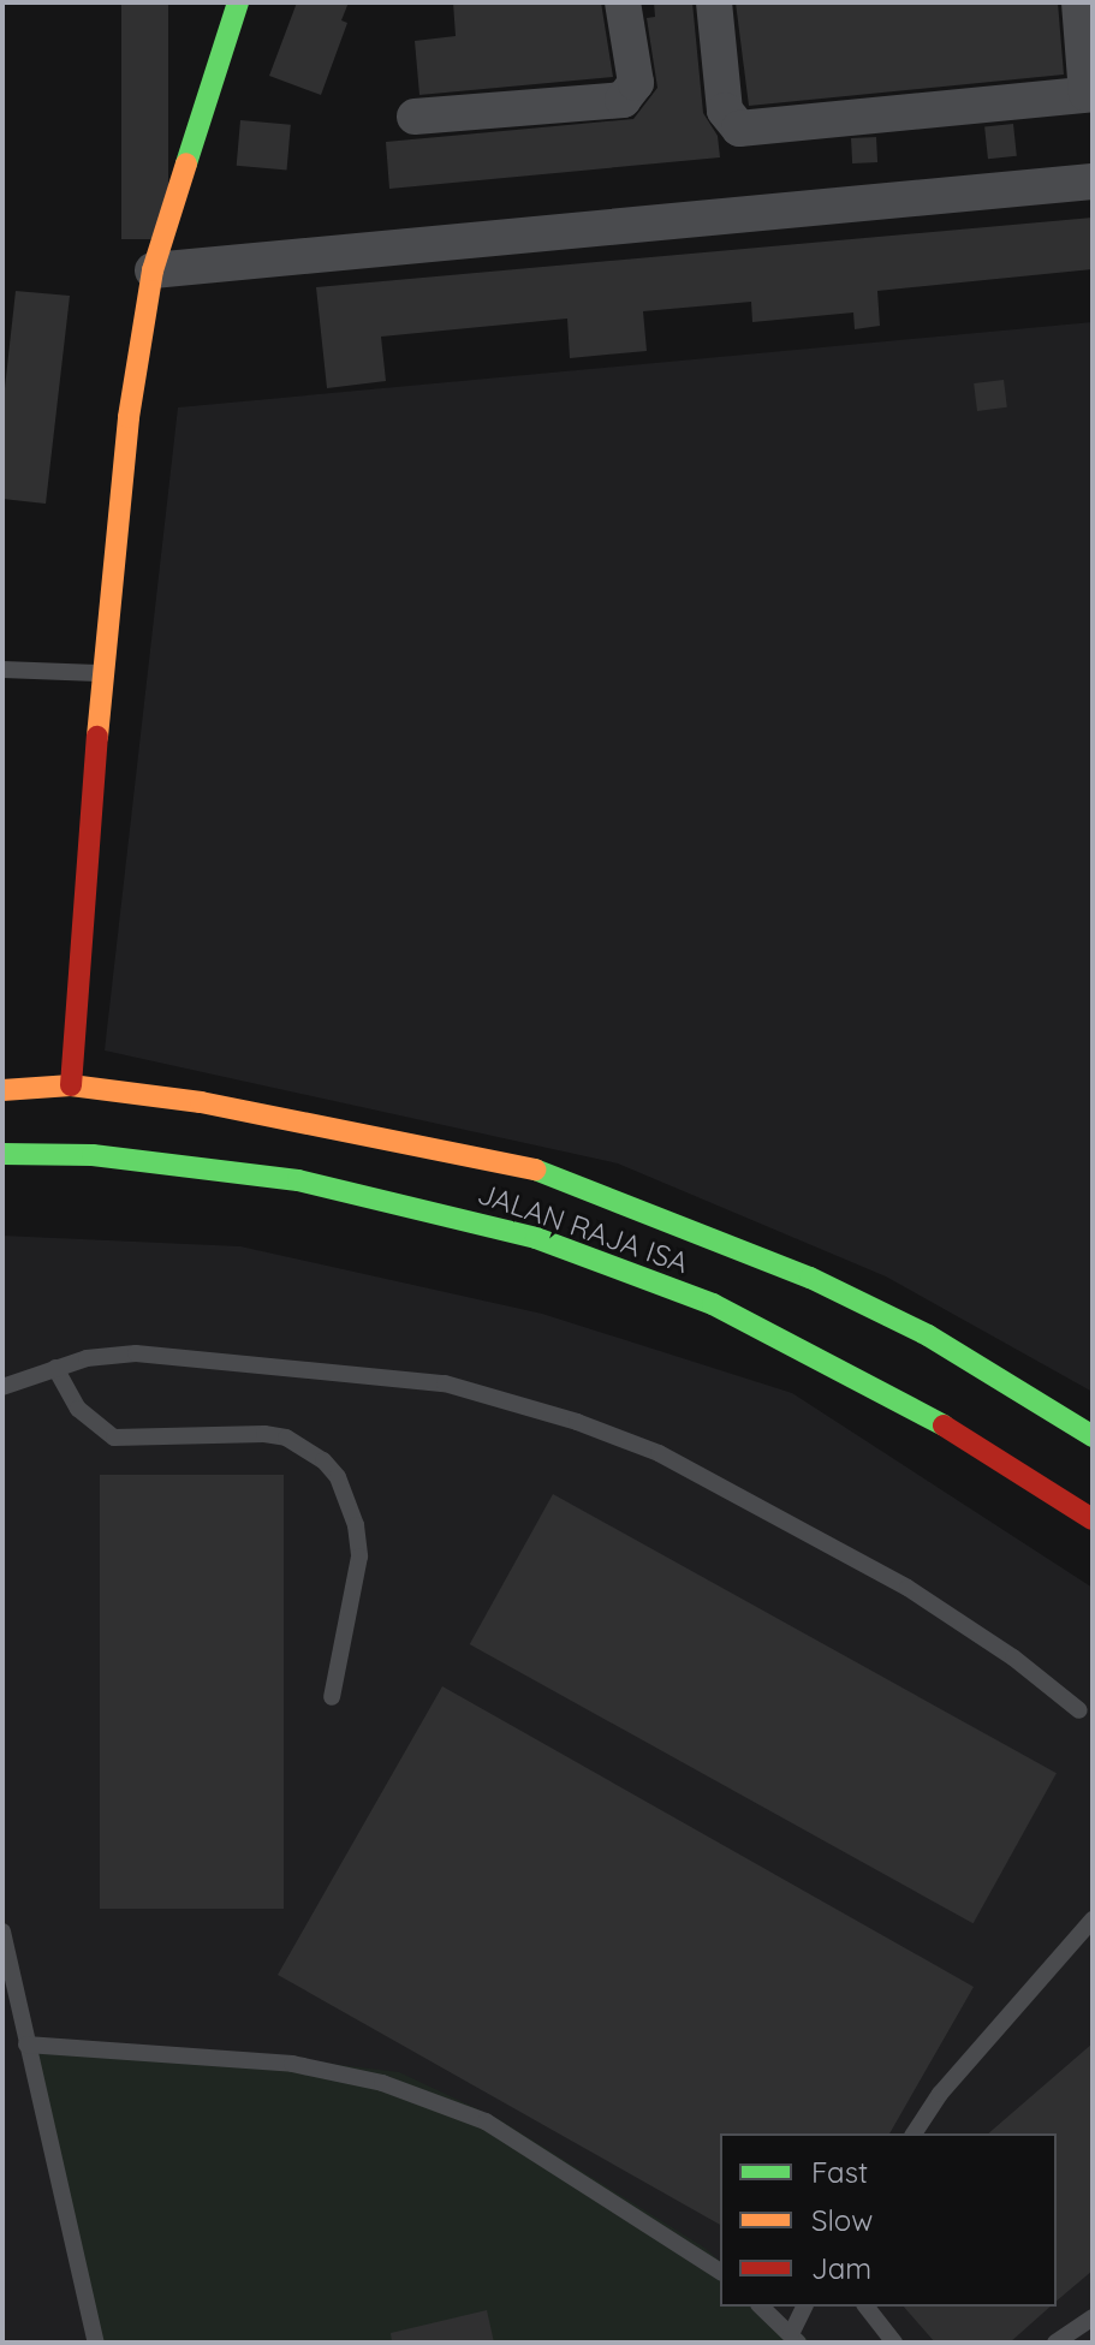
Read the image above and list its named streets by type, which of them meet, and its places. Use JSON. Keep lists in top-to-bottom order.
{
  "streets": {
    "main road": ["JALAN RAJA ISA"]
  },
  "legend": ["Fast", "Slow", "Jam"]
}
